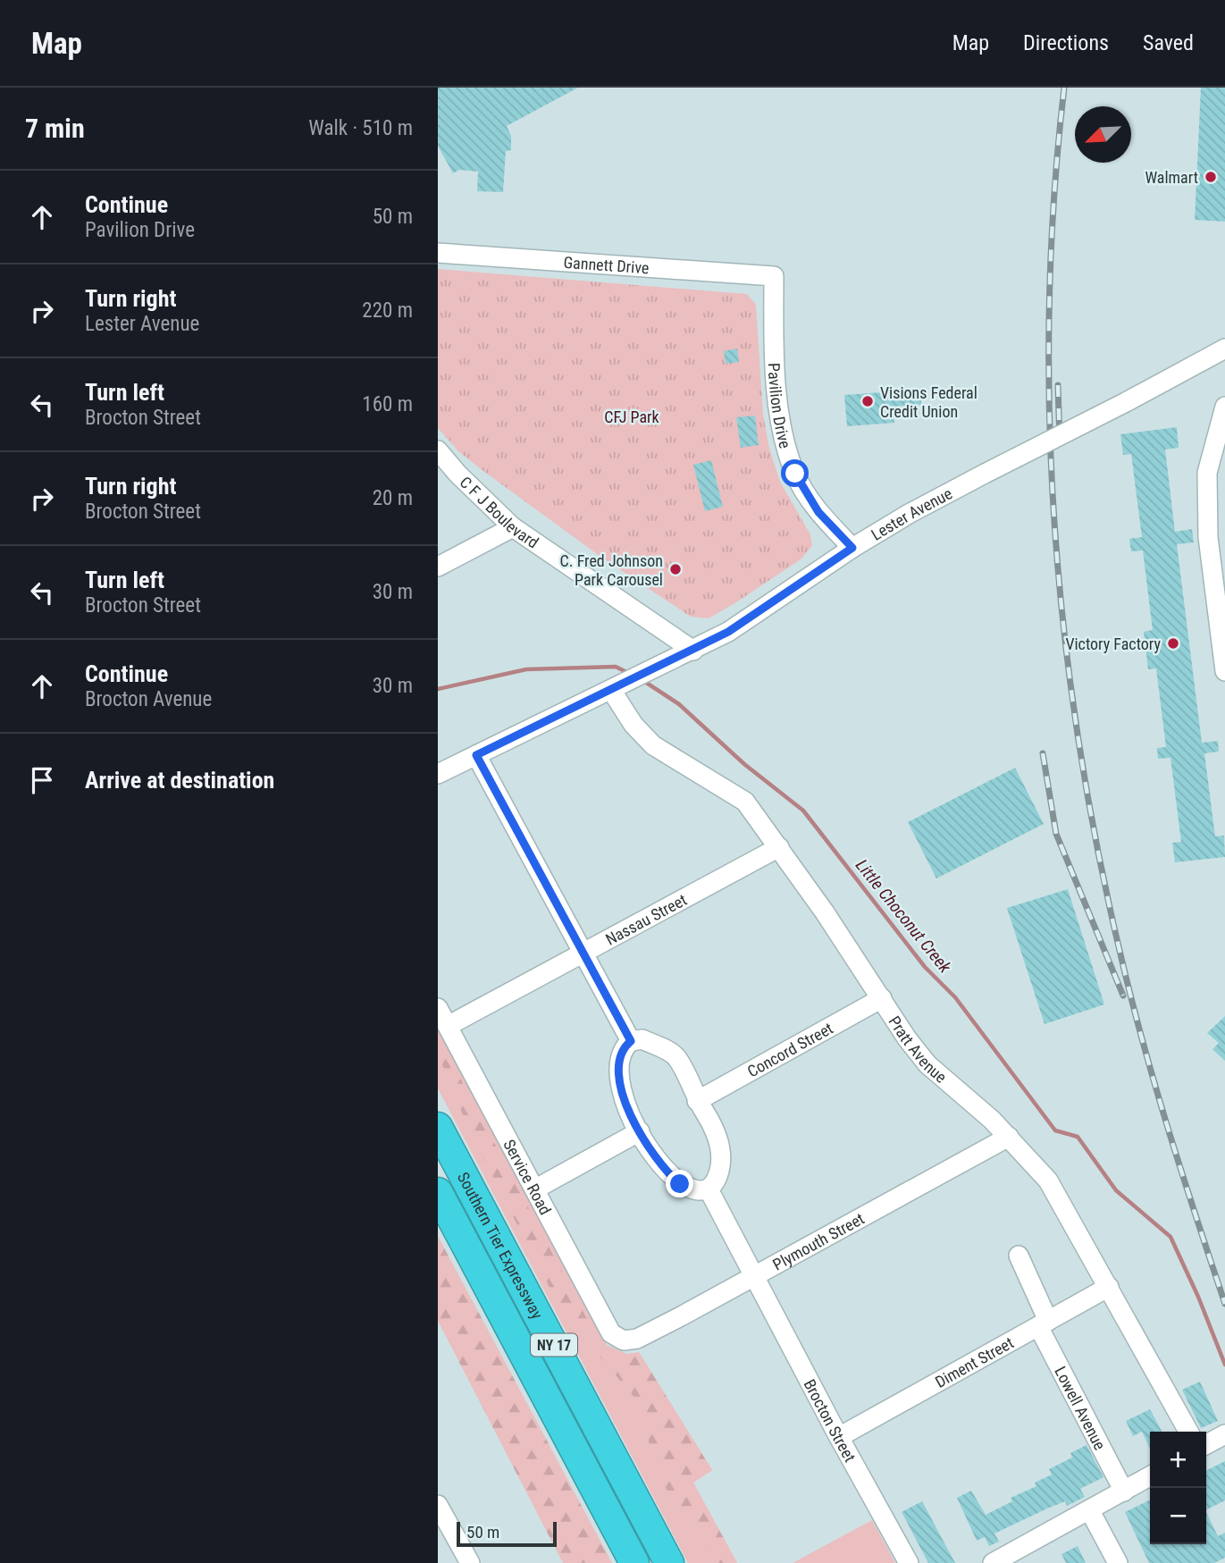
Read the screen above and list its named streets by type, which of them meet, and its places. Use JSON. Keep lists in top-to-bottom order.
{
  "streets": {
    "highway": ["Southern Tier Expressway", "NY 17"],
    "street": [
      "Gannett Drive",
      "Pavilion Drive",
      "C F J Boulevard",
      "Lester Avenue",
      "Nassau Street",
      "Pratt Avenue",
      "Concord Street",
      "Service Road",
      "Plymouth Street",
      "Diment Street",
      "Lowell Avenue",
      "Brocton Street"
    ]
  },
  "crossings": [
    ["Gannett Drive", "Pavilion Drive"],
    ["Pavilion Drive", "Lester Avenue"],
    ["C F J Boulevard", "Lester Avenue"],
    ["Lester Avenue", "Pratt Avenue"],
    ["Nassau Street", "Pratt Avenue"],
    ["Nassau Street", "Service Road"],
    ["Pratt Avenue", "Concord Street"],
    ["Pratt Avenue", "Plymouth Street"],
    ["Pratt Avenue", "Diment Street"],
    ["Service Road", "Plymouth Street"],
    ["Plymouth Street", "Brocton Street"],
    ["Diment Street", "Lowell Avenue"],
    ["Diment Street", "Brocton Street"]
  ],
  "water": ["Little Choconut Creek"],
  "parks": ["CFJ Park"],
  "places": [
    "Walmart",
    "Visions Federal Credit Union",
    "C. Fred Johnson Park Carousel",
    "Victory Factory"
  ],
  "scale_bar": "50 m",
  "north": "bottom left",
  "page": {
    "header": "Map",
    "nav": ["Map", "Directions", "Saved"],
    "heading": ["7 min", "Walk · 510 m"],
    "list": [
      ["Continue", "Pavilion Drive", "50 m"],
      ["Turn right", "Lester Avenue", "220 m"],
      ["Turn left", "Brocton Street", "160 m"],
      ["Turn right", "Brocton Street", "20 m"],
      ["Turn left", "Brocton Street", "30 m"],
      ["Continue", "Brocton Avenue", "30 m"],
      "Arrive at destination"
    ],
    "map_buttons": ["+", "−"],
    "scale": "50 m"
  }
}
